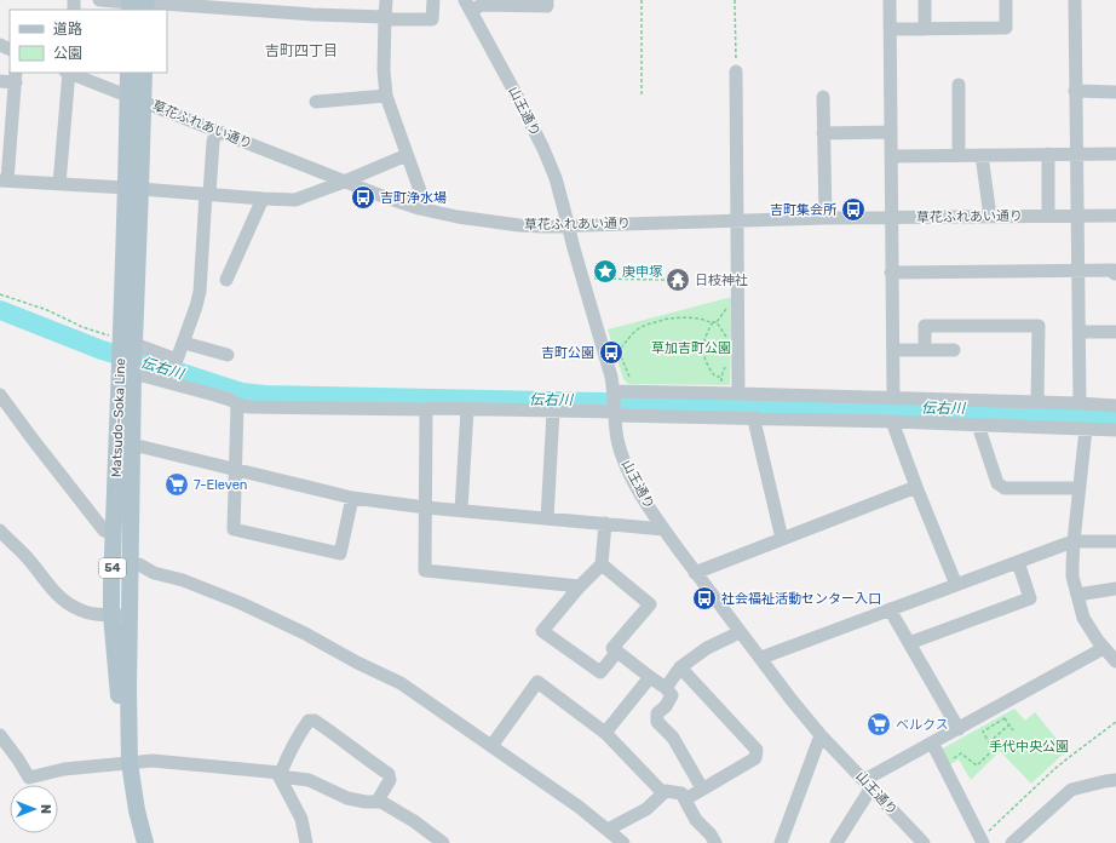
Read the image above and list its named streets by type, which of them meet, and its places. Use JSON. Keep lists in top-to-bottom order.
{
  "streets": {
    "main road": ["Matsudo-Soka Line", "54"],
    "street": ["山王通り", "草花ふれあい通り"]
  },
  "crossings": [
    ["山王通り", "草花ふれあい通り"],
    ["草花ふれあい通り", "Matsudo-Soka Line"]
  ],
  "districts": ["吉町四丁目"],
  "water": ["伝右川"],
  "parks": ["草加吉町公園", "手代中央公園"],
  "places": {
    "bus stop": [
      "吉町浄水場",
      "吉町集会所",
      "吉町公園",
      "社会福祉活動センター入口"
    ],
    "place": ["庚申塚"],
    "temple": ["日枝神社"],
    "supermarket": ["7-Eleven", "ベルクス"]
  },
  "legend": ["道路", "公園"],
  "north": "right"
}
